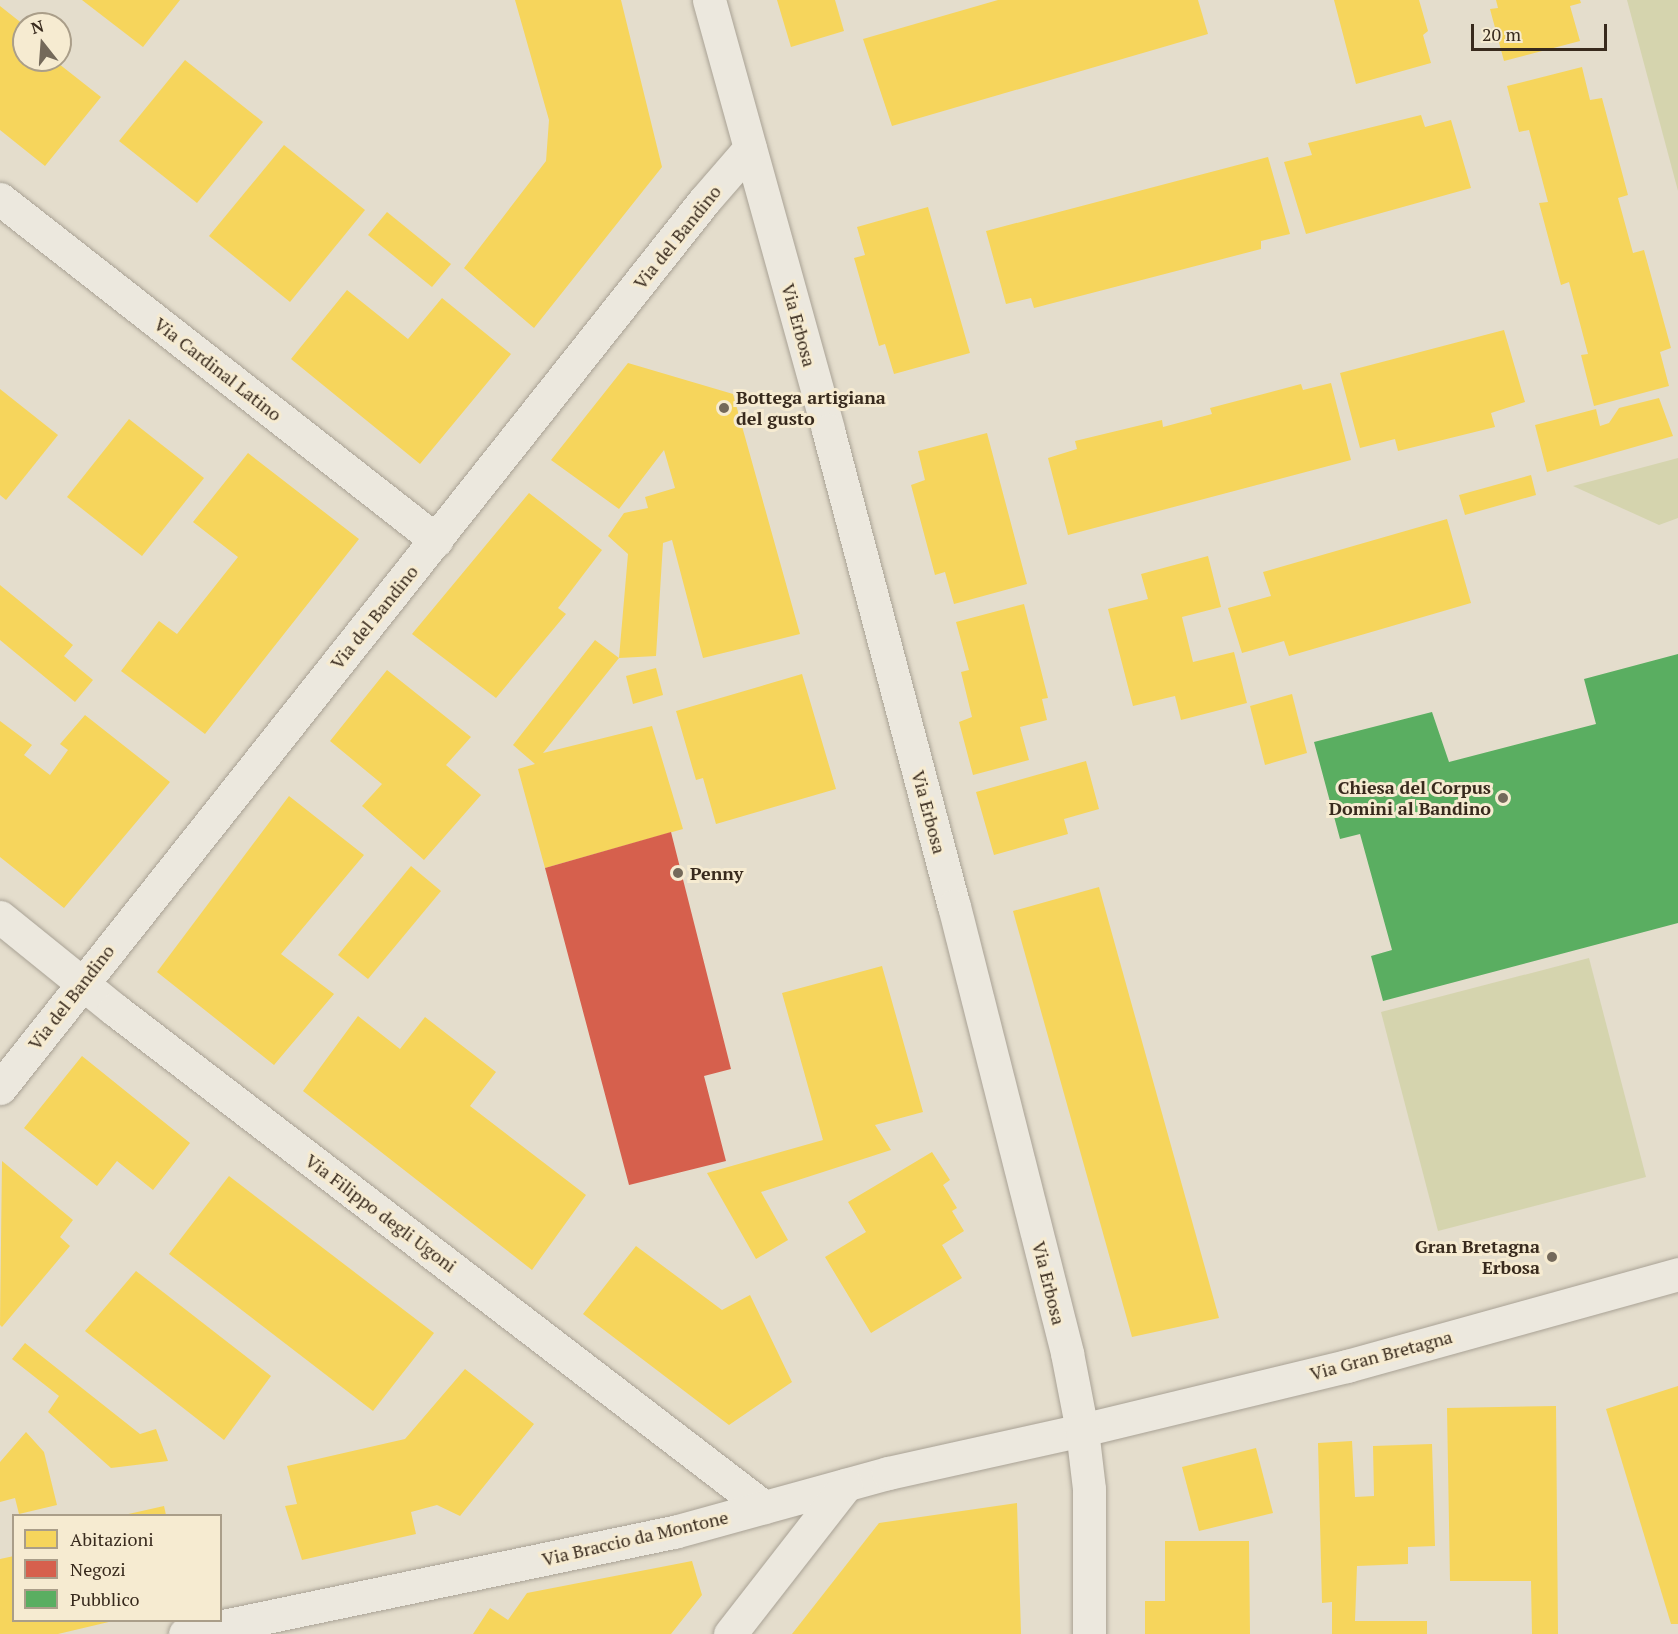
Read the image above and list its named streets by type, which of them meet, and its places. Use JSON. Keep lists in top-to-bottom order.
{
  "streets": {
    "street": [
      "Via del Bandino",
      "Via Erbosa",
      "Via Cardinal Latino",
      "Via Filippo degli Ugoni",
      "Via Gran Bretagna",
      "Via Braccio da Montone"
    ]
  },
  "crossings": [
    ["Via del Bandino", "Via Erbosa"],
    ["Via del Bandino", "Via Cardinal Latino"],
    ["Via del Bandino", "Via Filippo degli Ugoni"],
    ["Via Erbosa", "Via Gran Bretagna"],
    ["Via Erbosa", "Via Braccio da Montone"],
    ["Via Filippo degli Ugoni", "Via Braccio da Montone"],
    ["Via Gran Bretagna", "Via Braccio da Montone"]
  ],
  "places": [
    "Bottega artigiana del gusto",
    "Chiesa del Corpus Domini al Bandino",
    "Penny",
    "Gran Bretagna Erbosa"
  ],
  "legend": ["Abitazioni", "Negozi", "Pubblico"],
  "scale_bar": "20 m",
  "north": "top"
}
